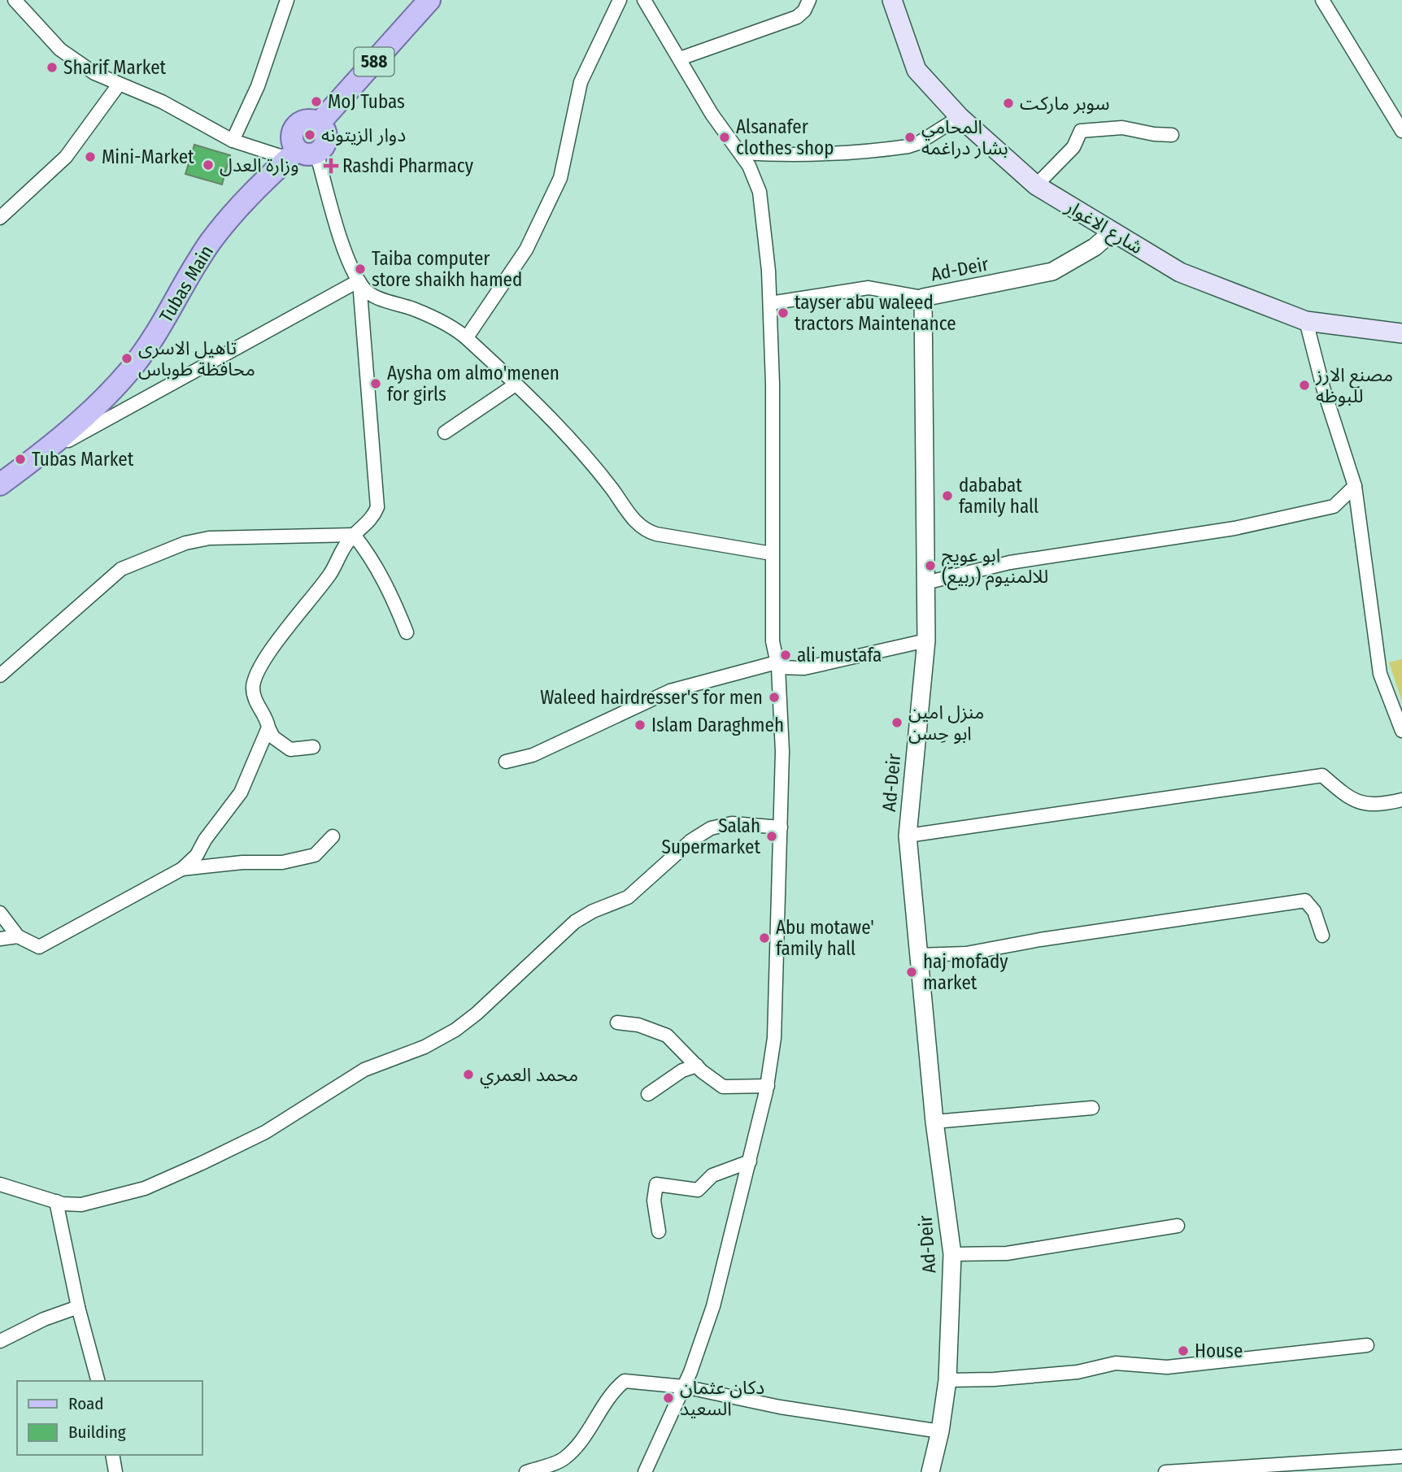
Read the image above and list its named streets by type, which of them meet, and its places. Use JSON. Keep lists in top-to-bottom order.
{
  "streets": {
    "main road": ["588", "شارع الاغوار", "Tubas Main"],
    "street": ["Ad-Deir"]
  },
  "crossings": [
    ["588", "Tubas Main"],
    ["شارع الاغوار", "Ad-Deir"]
  ],
  "places": {
    "other": [
      "Sharif Market",
      "MoJ Tubas",
      "سوبر ماركت",
      "دوار الزيتونه",
      "Alsanafer clothes shop",
      "المحامي بشار دراغمه",
      "Mini-Market",
      "وزارة العدل",
      "Taiba computer store shaikh hamed",
      "tayser abu waleed tractors Maintenance",
      "تاهيل الاسرى محافظة طوباس",
      "Aysha om almo'menen for girls",
      "مصنع الارز للبوظه",
      "Tubas Market",
      "dababat family hall",
      "ابو عويج للالمنيوم (ربيع)",
      "ali mustafa",
      "Waleed hairdresser's for men",
      "منزل امين ابو حِسن",
      "Islam Daraghmeh",
      "Salah Supermarket",
      "Abu motawe' family hall",
      "haj mofady market",
      "محمد العمري",
      "House",
      "دكان عثمان السعيد"
    ],
    "health": ["Rashdi Pharmacy"]
  },
  "legend": ["Road", "Building"]
}
